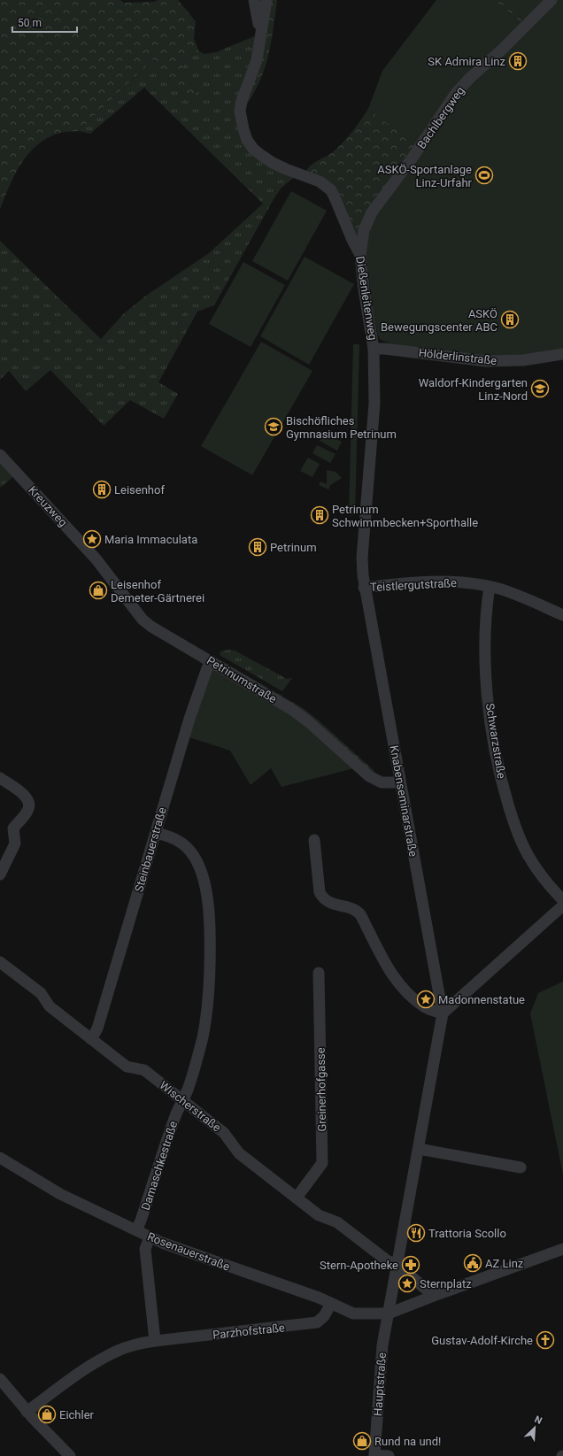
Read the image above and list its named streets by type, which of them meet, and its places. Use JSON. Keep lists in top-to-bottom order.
{
  "streets": {
    "street": [
      "Bachlbergweg",
      "Dießenleitenweg",
      "Hölderlinstraße",
      "Kreuzweg",
      "Teistlergutstraße",
      "Petrinumstraße",
      "Schwarzstraße",
      "Knabenseminarstraße",
      "Steinbauerstraße",
      "Greinerhofgasse",
      "Wischerstraße",
      "Damaschkestraße",
      "Rosenauerstraße",
      "Parzhofstraße",
      "Hauptstraße"
    ]
  },
  "crossings": [
    ["Bachlbergweg", "Dießenleitenweg"],
    ["Dießenleitenweg", "Hölderlinstraße"],
    ["Dießenleitenweg", "Teistlergutstraße"],
    ["Dießenleitenweg", "Knabenseminarstraße"],
    ["Kreuzweg", "Petrinumstraße"],
    ["Teistlergutstraße", "Schwarzstraße"],
    ["Teistlergutstraße", "Knabenseminarstraße"],
    ["Petrinumstraße", "Knabenseminarstraße"],
    ["Petrinumstraße", "Steinbauerstraße"],
    ["Knabenseminarstraße", "Wischerstraße"],
    ["Knabenseminarstraße", "Rosenauerstraße"],
    ["Knabenseminarstraße", "Hauptstraße"],
    ["Steinbauerstraße", "Wischerstraße"],
    ["Steinbauerstraße", "Damaschkestraße"],
    ["Greinerhofgasse", "Wischerstraße"],
    ["Wischerstraße", "Damaschkestraße"],
    ["Damaschkestraße", "Rosenauerstraße"],
    ["Rosenauerstraße", "Parzhofstraße"],
    ["Rosenauerstraße", "Hauptstraße"]
  ],
  "places": {
    "building": [
      "SK Admira Linz",
      "ASKÖ Bewegungscenter ABC",
      "Leisenhof",
      "Petrinum Schwimmbecken+Sporthalle",
      "Petrinum"
    ],
    "sports": ["ASKÖ-Sportanlage Linz-Urfahr"],
    "school or university": ["Waldorf-Kindergarten Linz-Nord", "Bischöfliches Gymnasium Petrinum"],
    "place": ["Maria Immaculata", "Madonnenstatue", "Sternplatz"],
    "shop": ["Leisenhof Demeter-Gärtnerei", "Eichler", "Rund na und!"],
    "restaurant": ["Trattoria Scollo"],
    "public building": ["AZ Linz"],
    "pharmacy": ["Stern-Apotheke"],
    "church": ["Gustav-Adolf-Kirche"]
  },
  "scale_bar": "50 m",
  "north": "top right"
}
